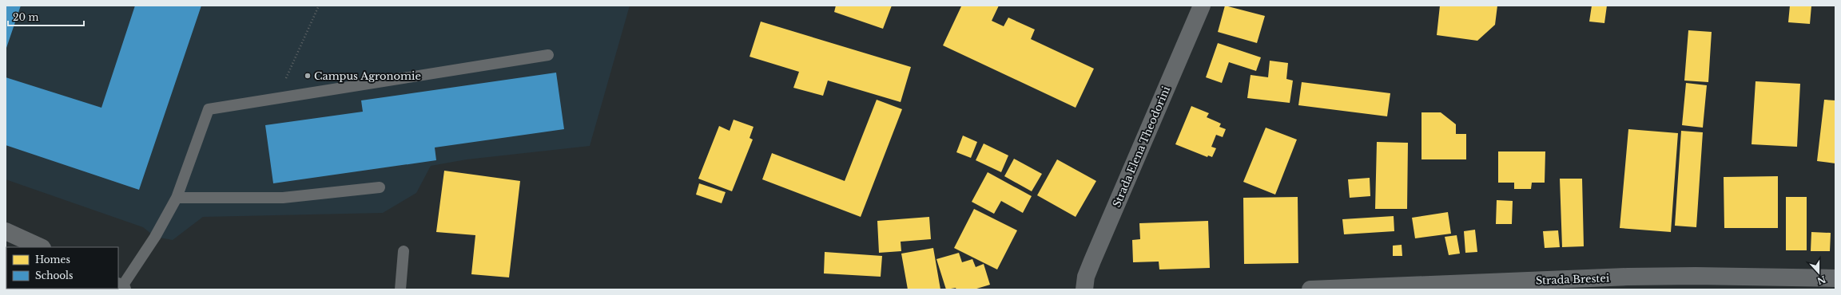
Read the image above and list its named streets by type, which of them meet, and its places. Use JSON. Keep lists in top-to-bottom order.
{
  "streets": {
    "main road": ["Strada Elena Theodorini", "Strada Brestei"]
  },
  "places": ["Campus Agronomie"],
  "legend": ["Homes", "Schools"],
  "scale_bar": "20 m",
  "north": "bottom"
}
